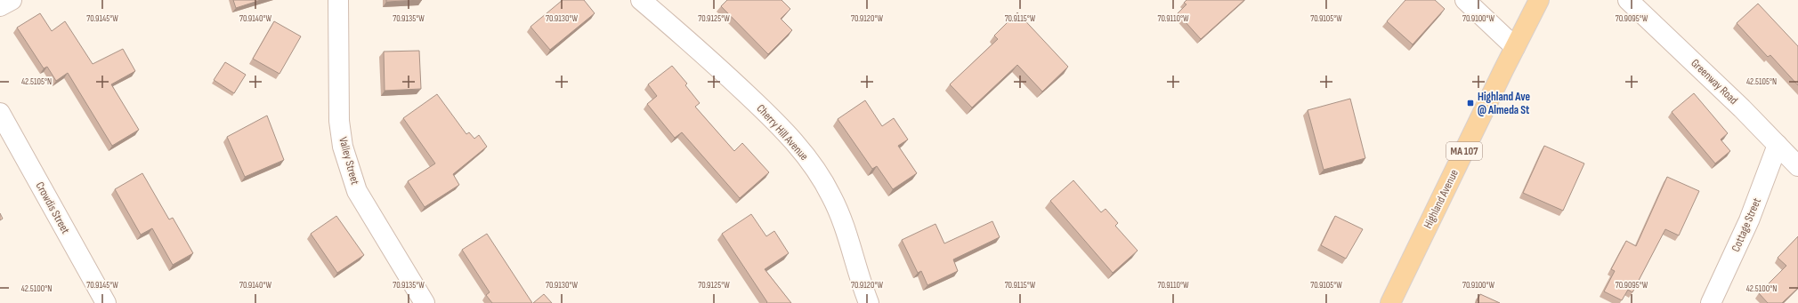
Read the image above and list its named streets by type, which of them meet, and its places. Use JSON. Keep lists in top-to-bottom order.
{
  "streets": {
    "main road": ["MA 107", "Highland Avenue"],
    "street": [
      "Greenway Road",
      "Cherry Hill Avenue",
      "Valley Street",
      "Crowdis Street",
      "Cottage Street"
    ]
  },
  "crossings": [
    ["Greenway Road", "Cottage Street"]
  ],
  "places": {
    "transit": ["Highland Ave @ Almeda St"]
  },
  "coordinates": [
    "70.9145°W",
    "70.9140°W",
    "70.9135°W",
    "70.9130°W",
    "70.9125°W",
    "70.9120°W",
    "70.9115°W",
    "70.9110°W",
    "70.9105°W",
    "70.9100°W",
    "70.9095°W",
    "42.5105°N",
    "42.5100°N"
  ]
}
